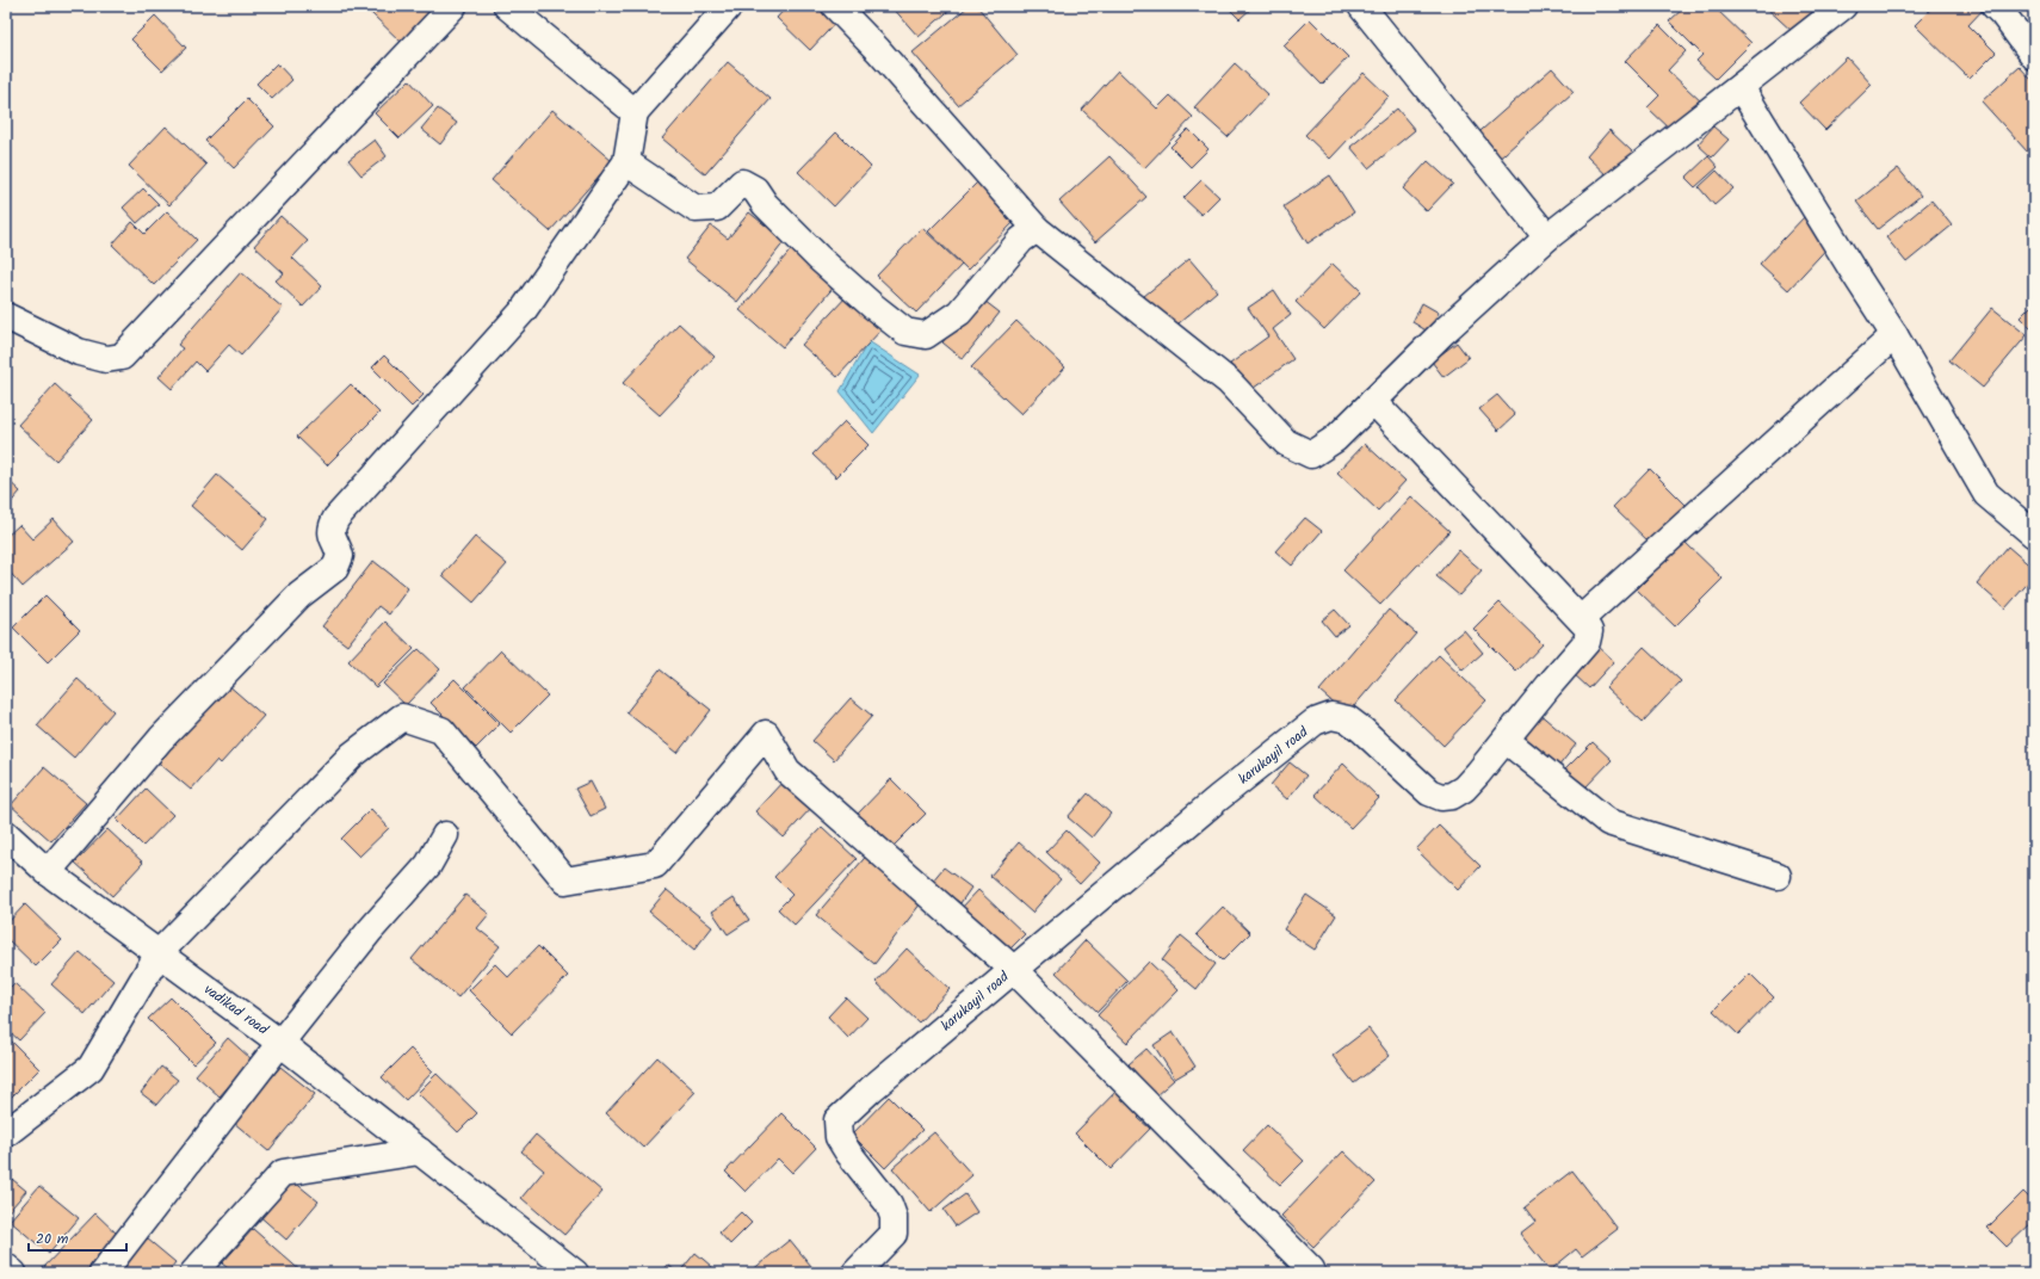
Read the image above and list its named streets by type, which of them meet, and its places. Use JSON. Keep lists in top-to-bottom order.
{
  "streets": {
    "street": ["karukayil road", "vadikad road"]
  },
  "scale_bar": "20 m"
}
